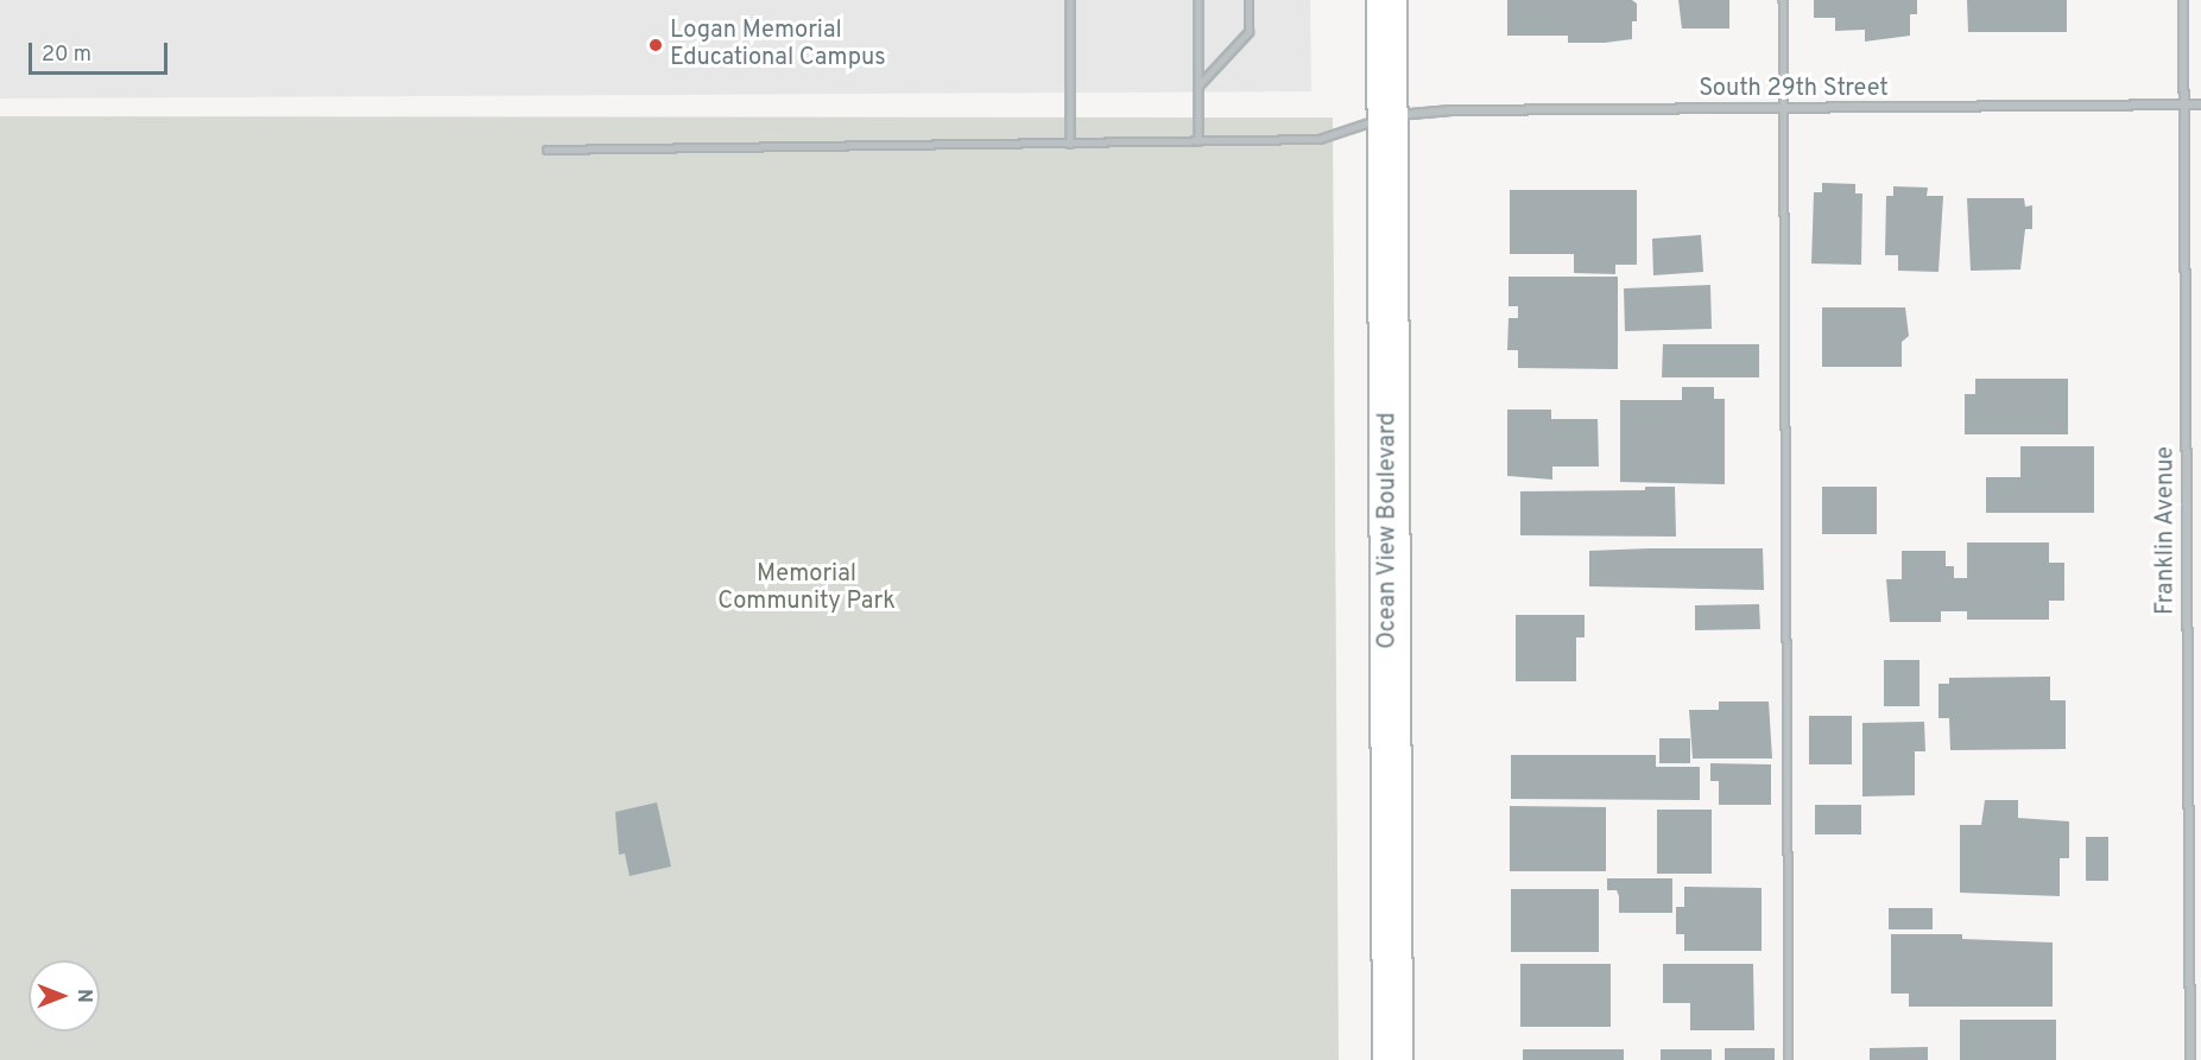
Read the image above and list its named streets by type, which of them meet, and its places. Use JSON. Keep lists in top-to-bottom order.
{
  "streets": {
    "main road": ["Ocean View Boulevard"],
    "street": ["South 29th Street", "Franklin Avenue"]
  },
  "crossings": [
    ["South 29th Street", "Ocean View Boulevard"],
    ["South 29th Street", "Franklin Avenue"]
  ],
  "parks": ["Memorial Community Park"],
  "places": ["Logan Memorial Educational Campus"],
  "scale_bar": "20 m",
  "north": "right"
}
